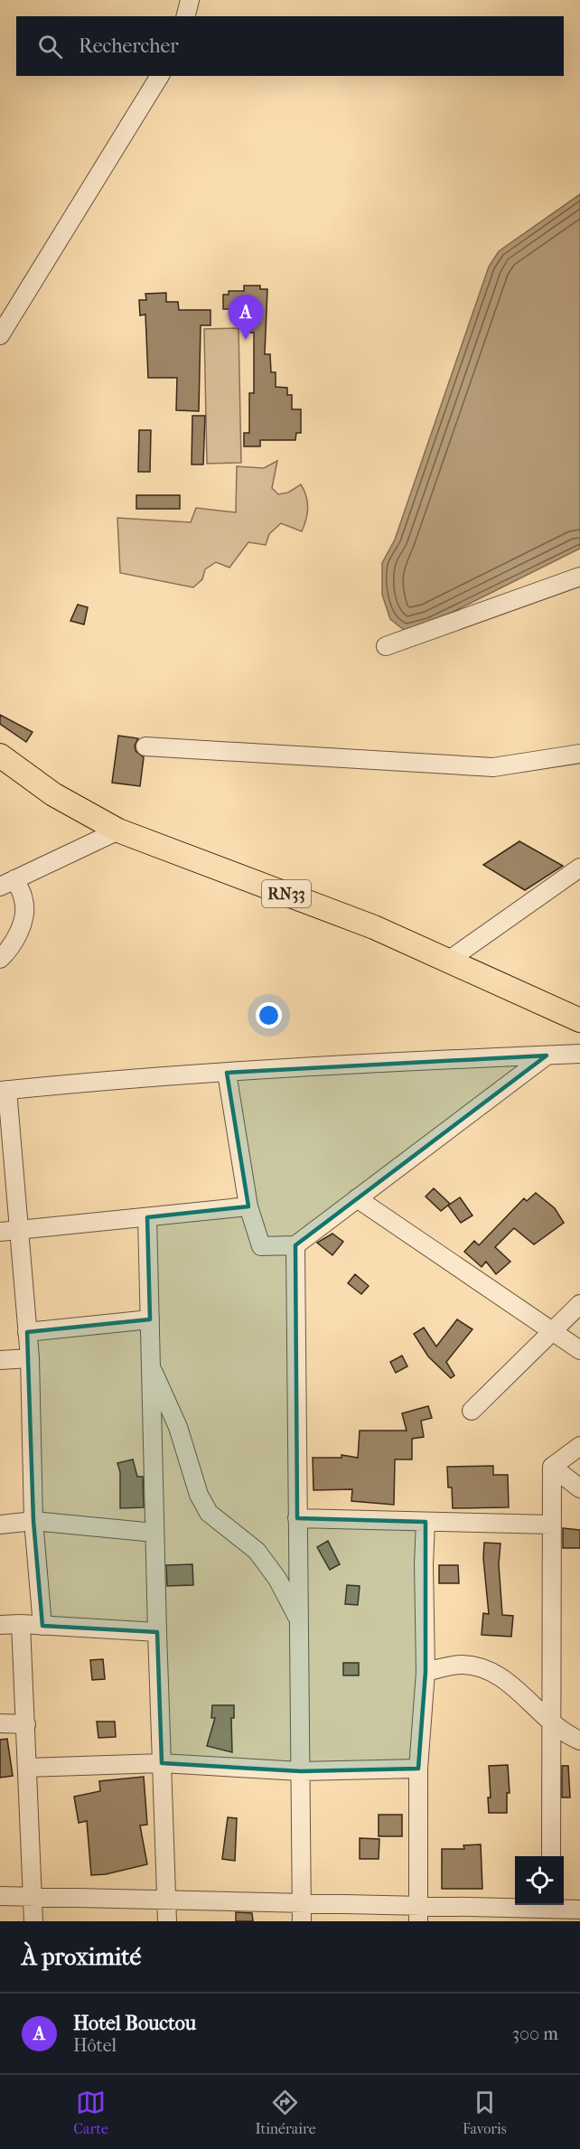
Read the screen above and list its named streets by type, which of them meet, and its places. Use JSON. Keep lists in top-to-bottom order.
{
  "streets": {
    "main road": ["RN33"]
  },
  "page": {
    "search": "Rechercher",
    "pins": "A",
    "heading": "À proximité",
    "list": [
      {
        "mark": "A",
        "name": "Hotel Bouctou",
        "note": "Hôtel",
        "value": "300 m"
      }
    ],
    "nav": ["Carte", "Itinéraire", "Favoris"]
  }
}
